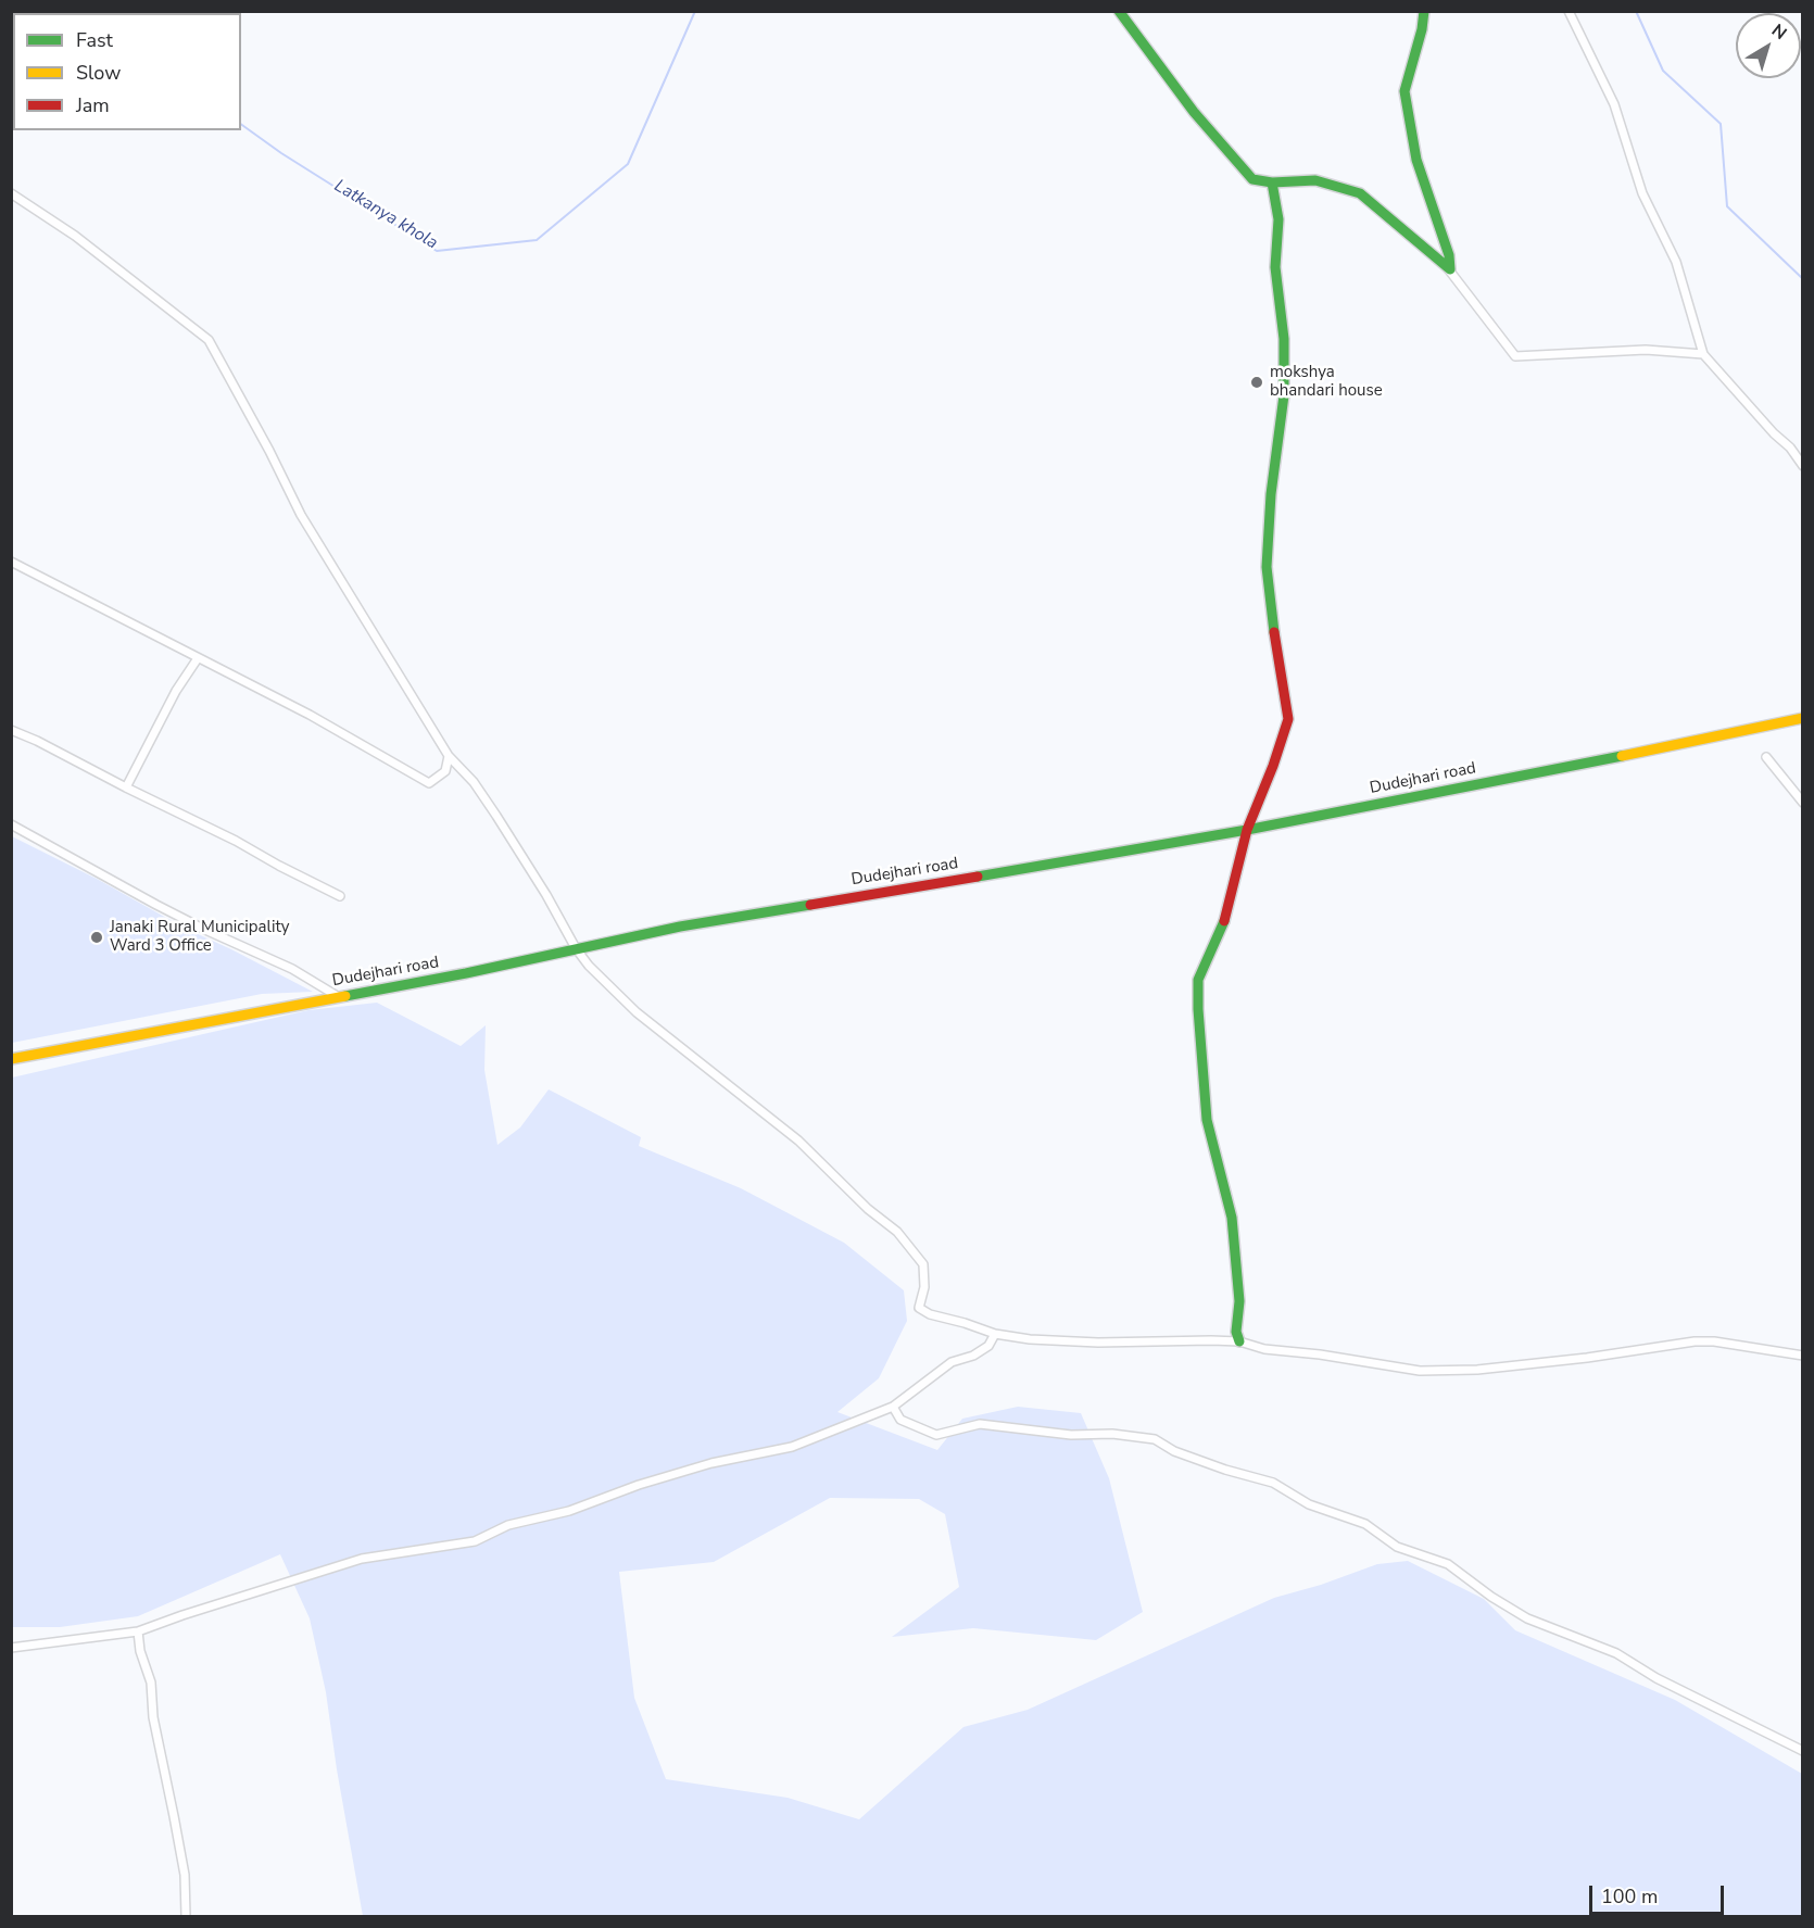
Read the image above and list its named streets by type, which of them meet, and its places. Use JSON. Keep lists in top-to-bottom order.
{
  "streets": {
    "street": ["Dudejhari road"]
  },
  "water": ["Latkanya khola"],
  "places": ["mokshya bhandari house", "Janaki Rural Municipality Ward 3 Office"],
  "legend": ["Fast", "Slow", "Jam"],
  "scale_bar": "100 m",
  "north": "top right"
}
